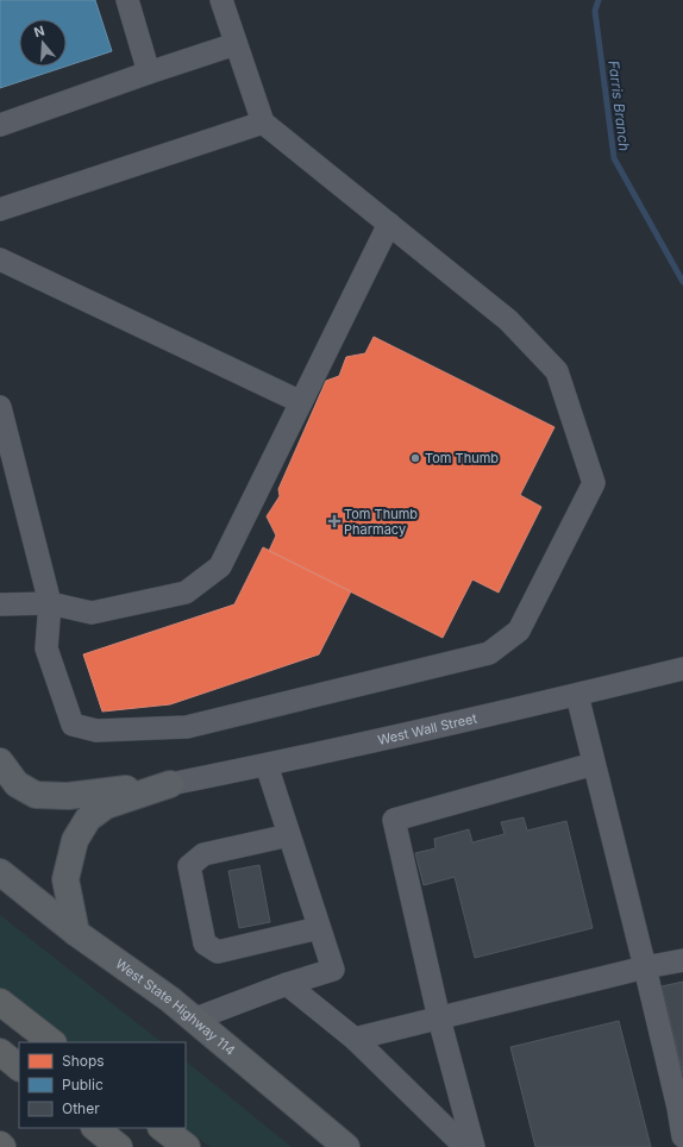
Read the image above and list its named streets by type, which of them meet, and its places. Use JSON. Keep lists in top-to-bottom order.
{
  "streets": {
    "main road": ["West State Highway 114"],
    "street": ["West Wall Street"]
  },
  "water": ["Farris Branch"],
  "places": {
    "other": ["Tom Thumb"],
    "health": ["Tom Thumb Pharmacy"]
  },
  "legend": ["Shops", "Public", "Other"],
  "north": "top"
}
